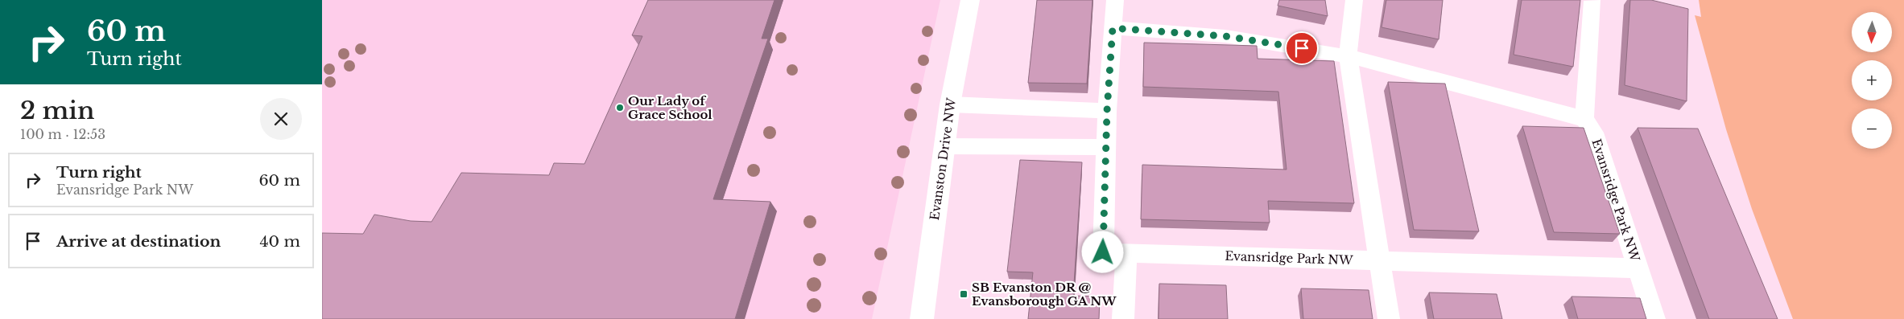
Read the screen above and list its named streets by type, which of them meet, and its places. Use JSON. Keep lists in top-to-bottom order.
{
  "streets": {
    "street": ["Evanston Drive NW"],
    "lane": ["Evansridge Park NW"]
  },
  "places": {
    "other": ["Our Lady of Grace School"],
    "transit": ["SB Evanston DR @ Evansborough GA NW"]
  },
  "north": "bottom",
  "page": {
    "turn": ["60 m", "Turn right"],
    "map_buttons": ["+", "−"],
    "heading": ["2 min", "100 m · 12:53"],
    "list": [
      {
        "name": "Turn right",
        "note": "Evansridge Park NW",
        "value": "60 m"
      },
      {
        "name": "Arrive at destination",
        "value": "40 m"
      }
    ]
  }
}
